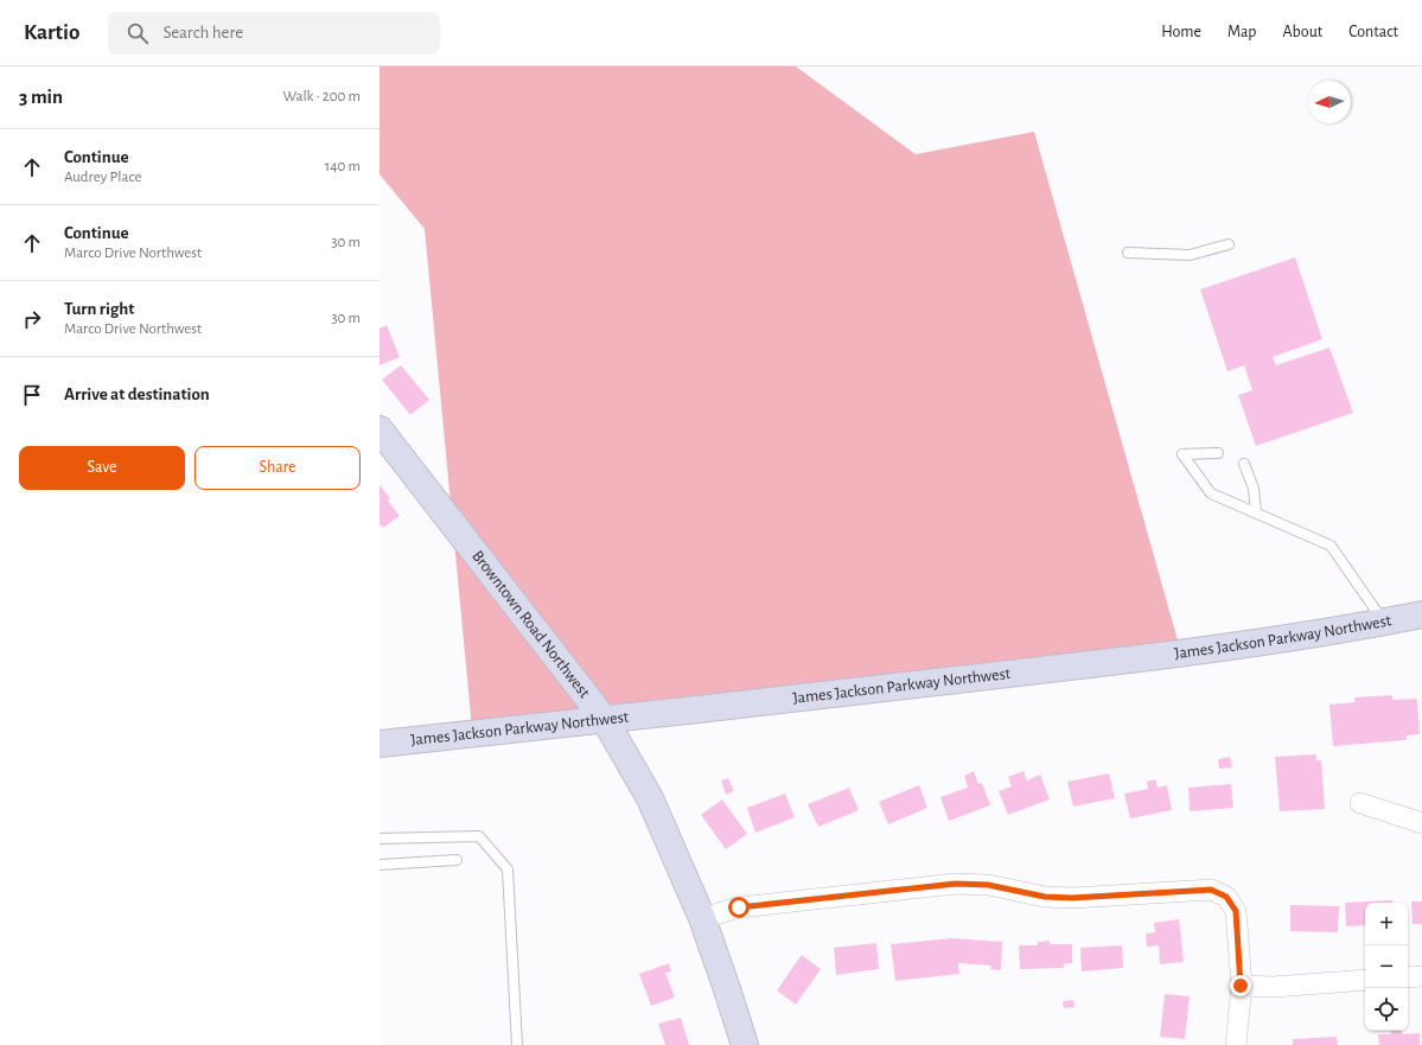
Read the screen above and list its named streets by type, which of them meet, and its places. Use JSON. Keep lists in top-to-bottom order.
{
  "streets": {
    "main road": ["Browntown Road Northwest", "James Jackson Parkway Northwest"]
  },
  "crossings": [
    ["Browntown Road Northwest", "James Jackson Parkway Northwest"]
  ],
  "north": "left",
  "page": {
    "header": "Kartio",
    "search": "Search here",
    "nav": [
      "Home",
      "Map",
      "About",
      "Contact"
    ],
    "heading": ["3 min", "Walk · 200 m"],
    "list": [
      ["Continue", "Audrey Place", "140 m"],
      ["Continue", "Marco Drive Northwest", "30 m"],
      ["Turn right", "Marco Drive Northwest", "30 m"],
      "Arrive at destination"
    ],
    "buttons": ["Save", "Share"],
    "map_buttons": ["+", "−"]
  }
}
